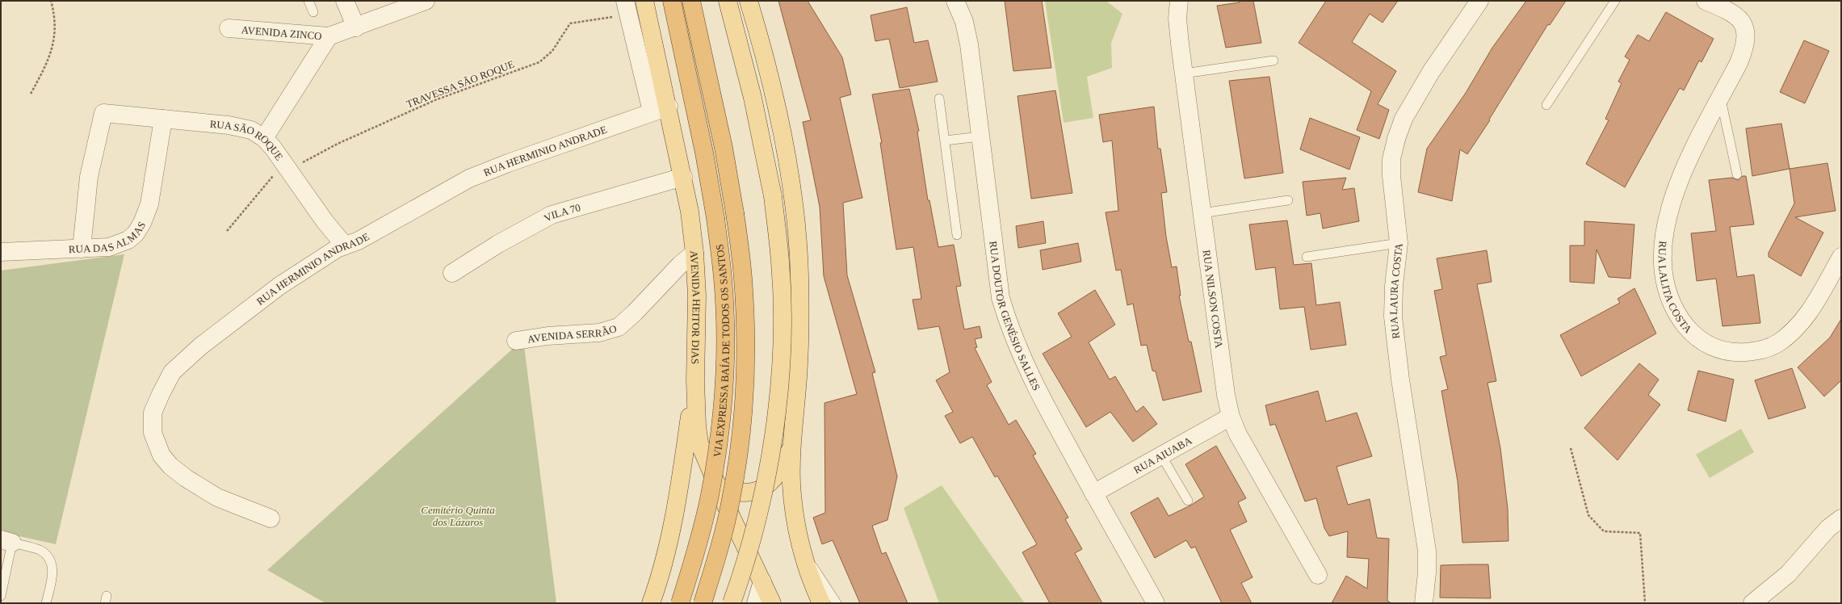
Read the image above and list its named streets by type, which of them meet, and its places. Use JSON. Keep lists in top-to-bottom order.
{
  "streets": {
    "highway": ["VIA EXPRESSA BAÍA DE TODOS OS SANTOS"],
    "main road": ["AVENIDA HEITOR DIAS"],
    "street": [
      "AVENIDA ZINCO",
      "RUA SÃO ROQUE",
      "RUA HERMINIO ANDRADE",
      "VILA 70",
      "RUA DAS ALMAS",
      "RUA LALITA COSTA",
      "RUA LAURA COSTA",
      "RUA NILSON COSTA",
      "RUA DOUTOR GENÉSIO SALLES",
      "AVENIDA SERRÃO",
      "RUA AIUABA"
    ],
    "path": ["TRAVESSA SÃO ROQUE"]
  },
  "crossings": [
    ["TRAVESSA SÃO ROQUE", "RUA SÃO ROQUE"],
    ["RUA SÃO ROQUE", "RUA HERMINIO ANDRADE"],
    ["RUA SÃO ROQUE", "RUA DAS ALMAS"],
    ["RUA HERMINIO ANDRADE", "AVENIDA HEITOR DIAS"],
    ["VILA 70", "AVENIDA HEITOR DIAS"],
    ["RUA NILSON COSTA", "RUA AIUABA"],
    ["AVENIDA HEITOR DIAS", "AVENIDA SERRÃO"],
    ["AVENIDA HEITOR DIAS", "VIA EXPRESSA BAÍA DE TODOS OS SANTOS"],
    ["RUA DOUTOR GENÉSIO SALLES", "RUA AIUABA"]
  ],
  "parks": ["Cemitério Quinta dos Lázaros"]
}
